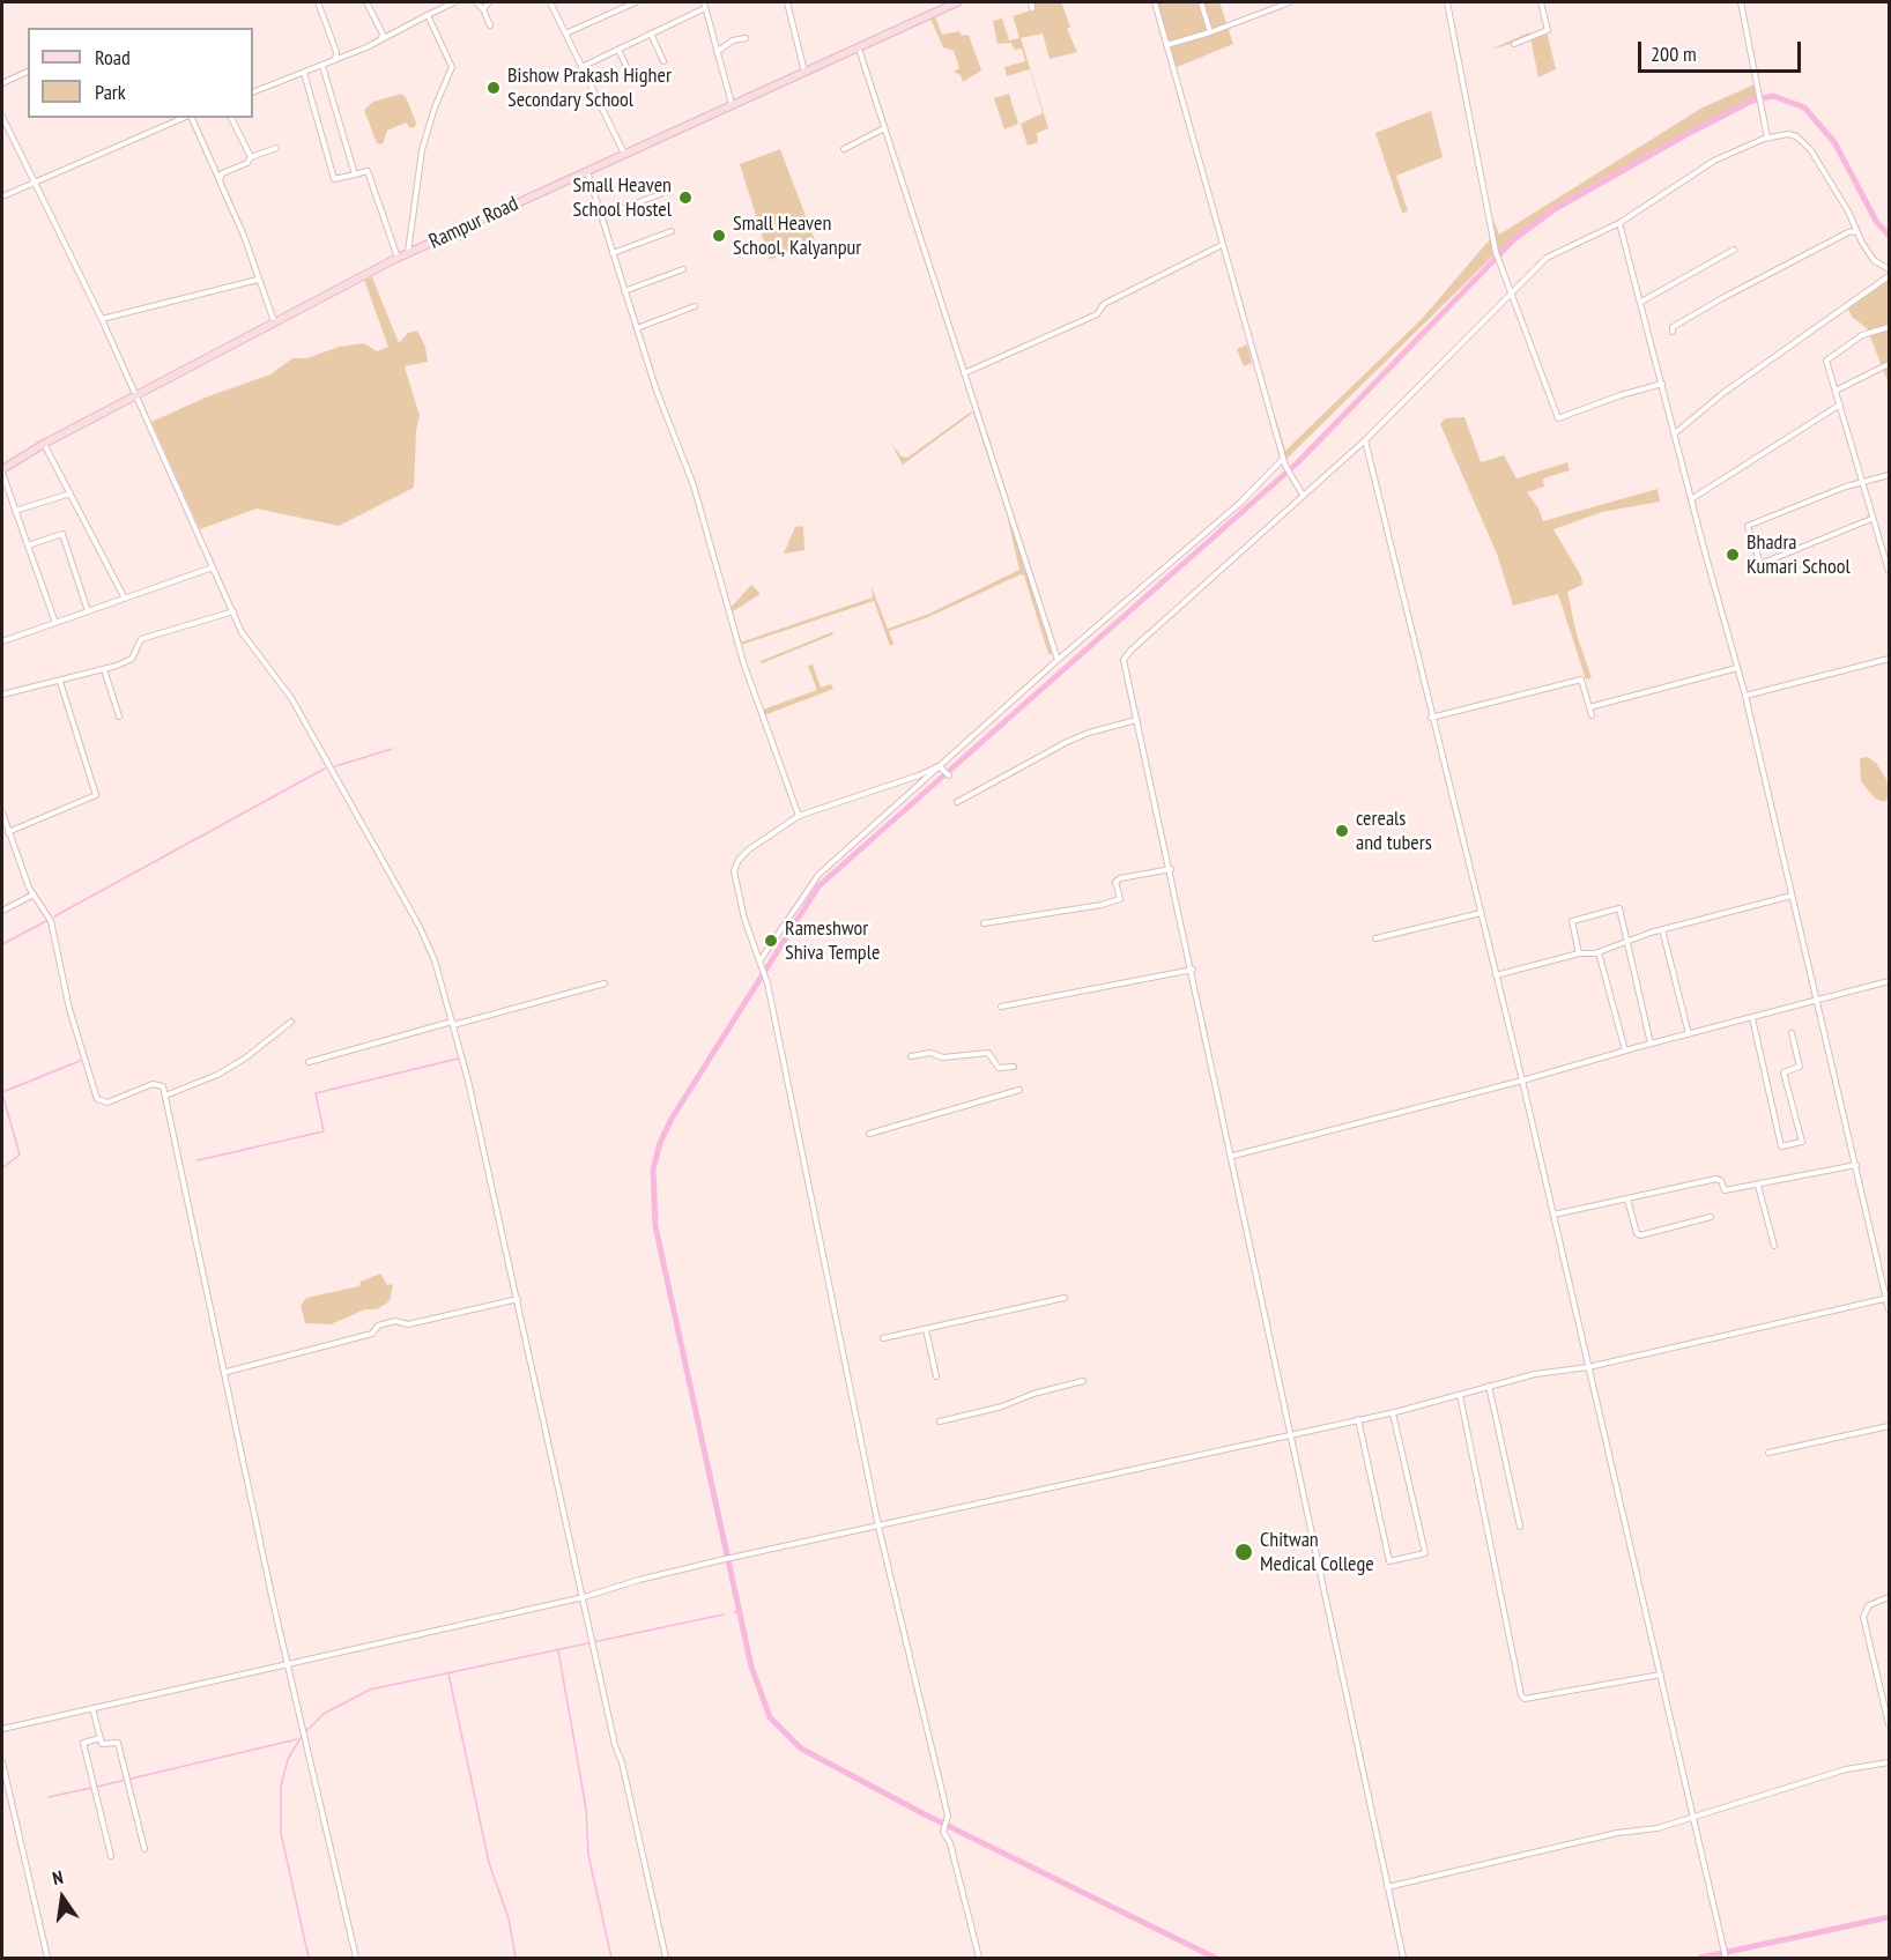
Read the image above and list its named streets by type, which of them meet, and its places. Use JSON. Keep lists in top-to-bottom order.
{
  "streets": {
    "main road": ["Rampur Road"]
  },
  "places": [
    "Bishow Prakash Higher Secondary School",
    "Small Heaven School Hostel",
    "Small Heaven School, Kalyanpur",
    "Bhadra Kumari School",
    "cereals and tubers",
    "Rameshwor Shiva Temple",
    "Chitwan Medical College"
  ],
  "legend": ["Road", "Park"],
  "scale_bar": "200 m",
  "north": "top"
}
